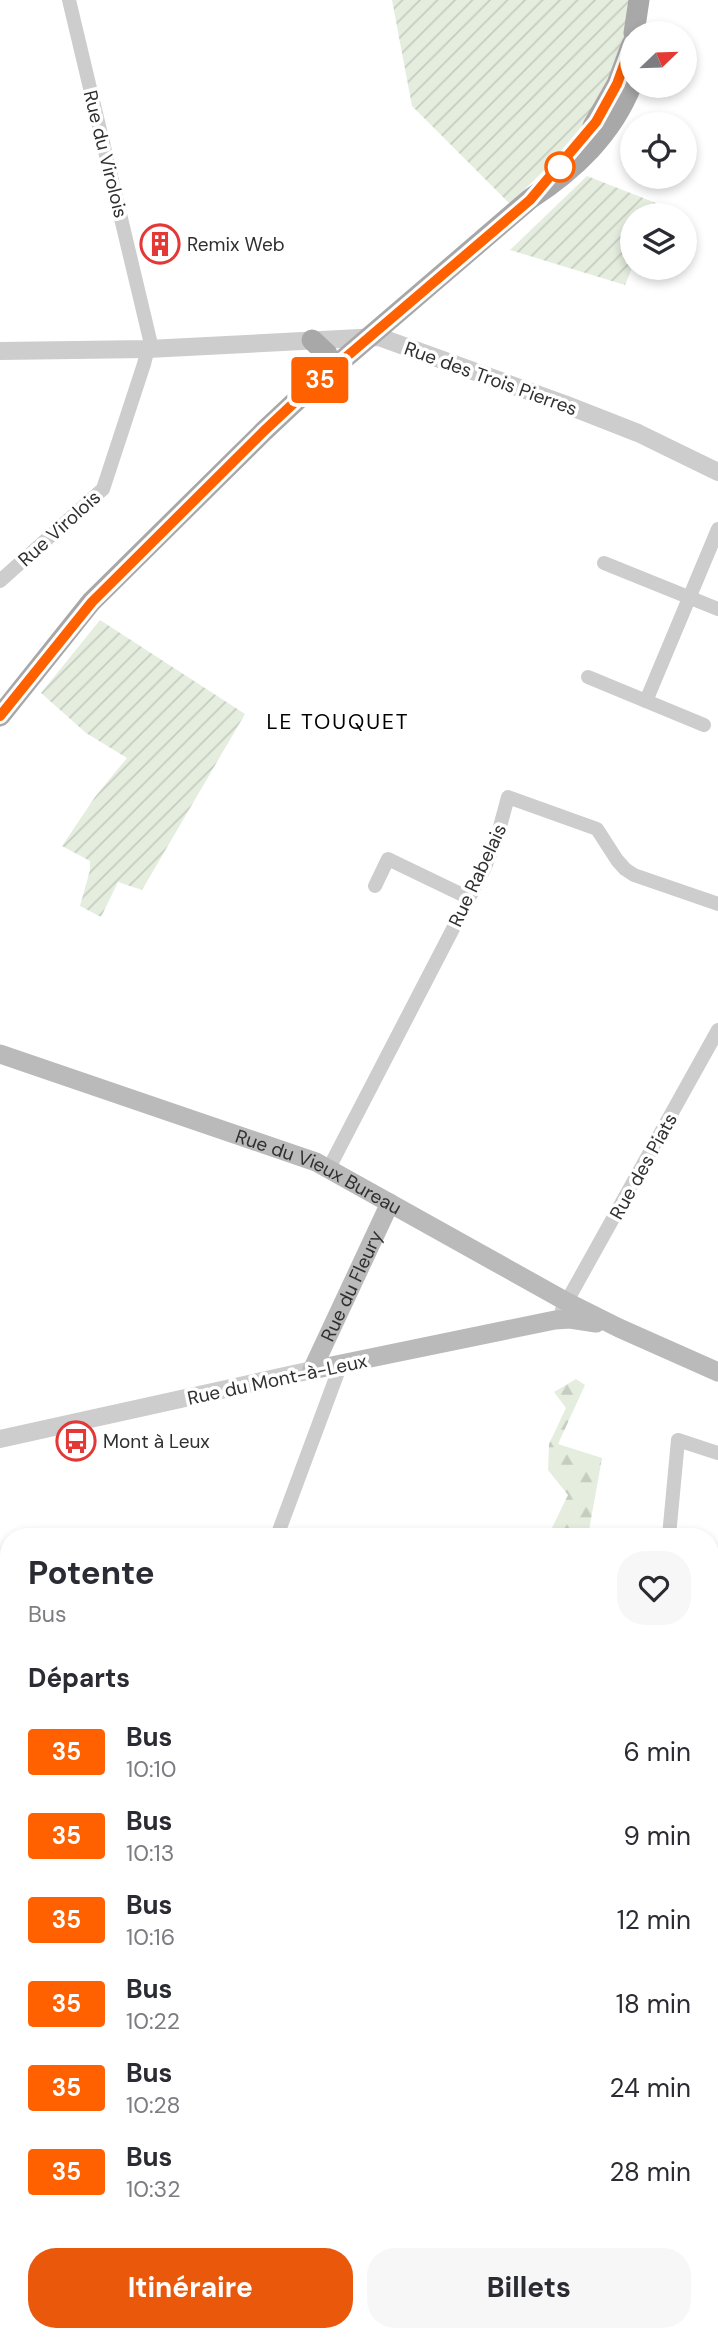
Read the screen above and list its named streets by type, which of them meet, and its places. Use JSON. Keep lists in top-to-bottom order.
{
  "streets": {
    "main road": ["Rue du Vieux Bureau", "Rue du Fleury", "Rue du Mont-à-Leux"],
    "street": [
      "Rue du Virolois",
      "Rue des Trois Pierres",
      "Rue Virolois",
      "Rue Rabelais",
      "Rue des Piats"
    ]
  },
  "crossings": [
    ["Rue du Virolois", "Rue des Trois Pierres"],
    ["Rue du Virolois", "Rue Virolois"],
    ["Rue des Trois Pierres", "Rue Virolois"],
    ["Rue Rabelais", "Rue du Vieux Bureau"],
    ["Rue des Piats", "Rue du Vieux Bureau"],
    ["Rue du Vieux Bureau", "Rue du Fleury"],
    ["Rue du Vieux Bureau", "Rue du Mont-à-Leux"],
    ["Rue du Fleury", "Rue du Mont-à-Leux"]
  ],
  "districts": ["LE TOUQUET"],
  "places": {
    "building": ["Remix Web"],
    "bus stop": ["Mont à Leux"]
  },
  "lines": ["bus line 35"],
  "north": "top right",
  "page": {
    "on_map": "35",
    "heading": [
      ["Potente", "Bus"],
      "Départs"
    ],
    "list": [
      {
        "mark": "35",
        "name": "Bus",
        "note": "10:10",
        "value": "6 min"
      },
      {
        "mark": "35",
        "name": "Bus",
        "note": "10:13",
        "value": "9 min"
      },
      {
        "mark": "35",
        "name": "Bus",
        "note": "10:16",
        "value": "12 min"
      },
      {
        "mark": "35",
        "name": "Bus",
        "note": "10:22",
        "value": "18 min"
      },
      {
        "mark": "35",
        "name": "Bus",
        "note": "10:28",
        "value": "24 min"
      },
      {
        "mark": "35",
        "name": "Bus",
        "note": "10:32",
        "value": "28 min"
      }
    ],
    "buttons": ["Itinéraire", "Billets"]
  }
}
